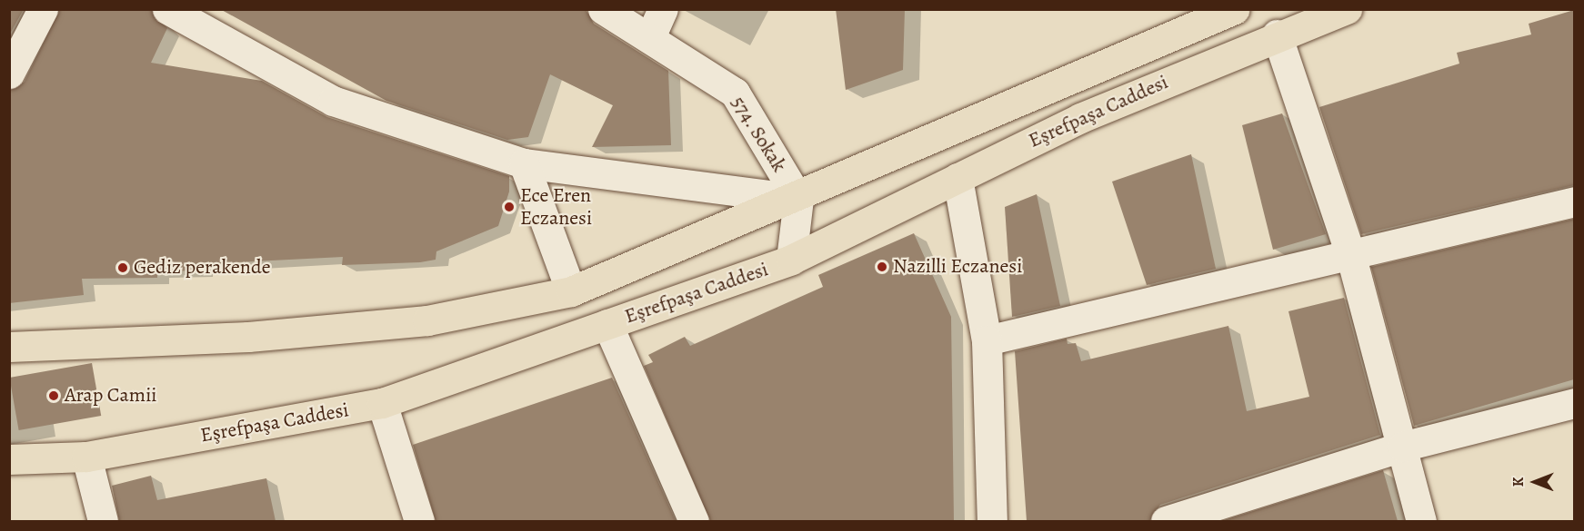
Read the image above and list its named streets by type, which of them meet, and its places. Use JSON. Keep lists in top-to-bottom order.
{
  "streets": {
    "main road": ["Eşrefpaşa Caddesi"],
    "street": ["574. Sokak"]
  },
  "crossings": [
    ["Eşrefpaşa Caddesi", "574. Sokak"]
  ],
  "places": [
    "Ece Eren Eczanesi",
    "Nazilli Eczanesi",
    "Gediz perakende",
    "Arap Camii"
  ],
  "north": "left"
}
